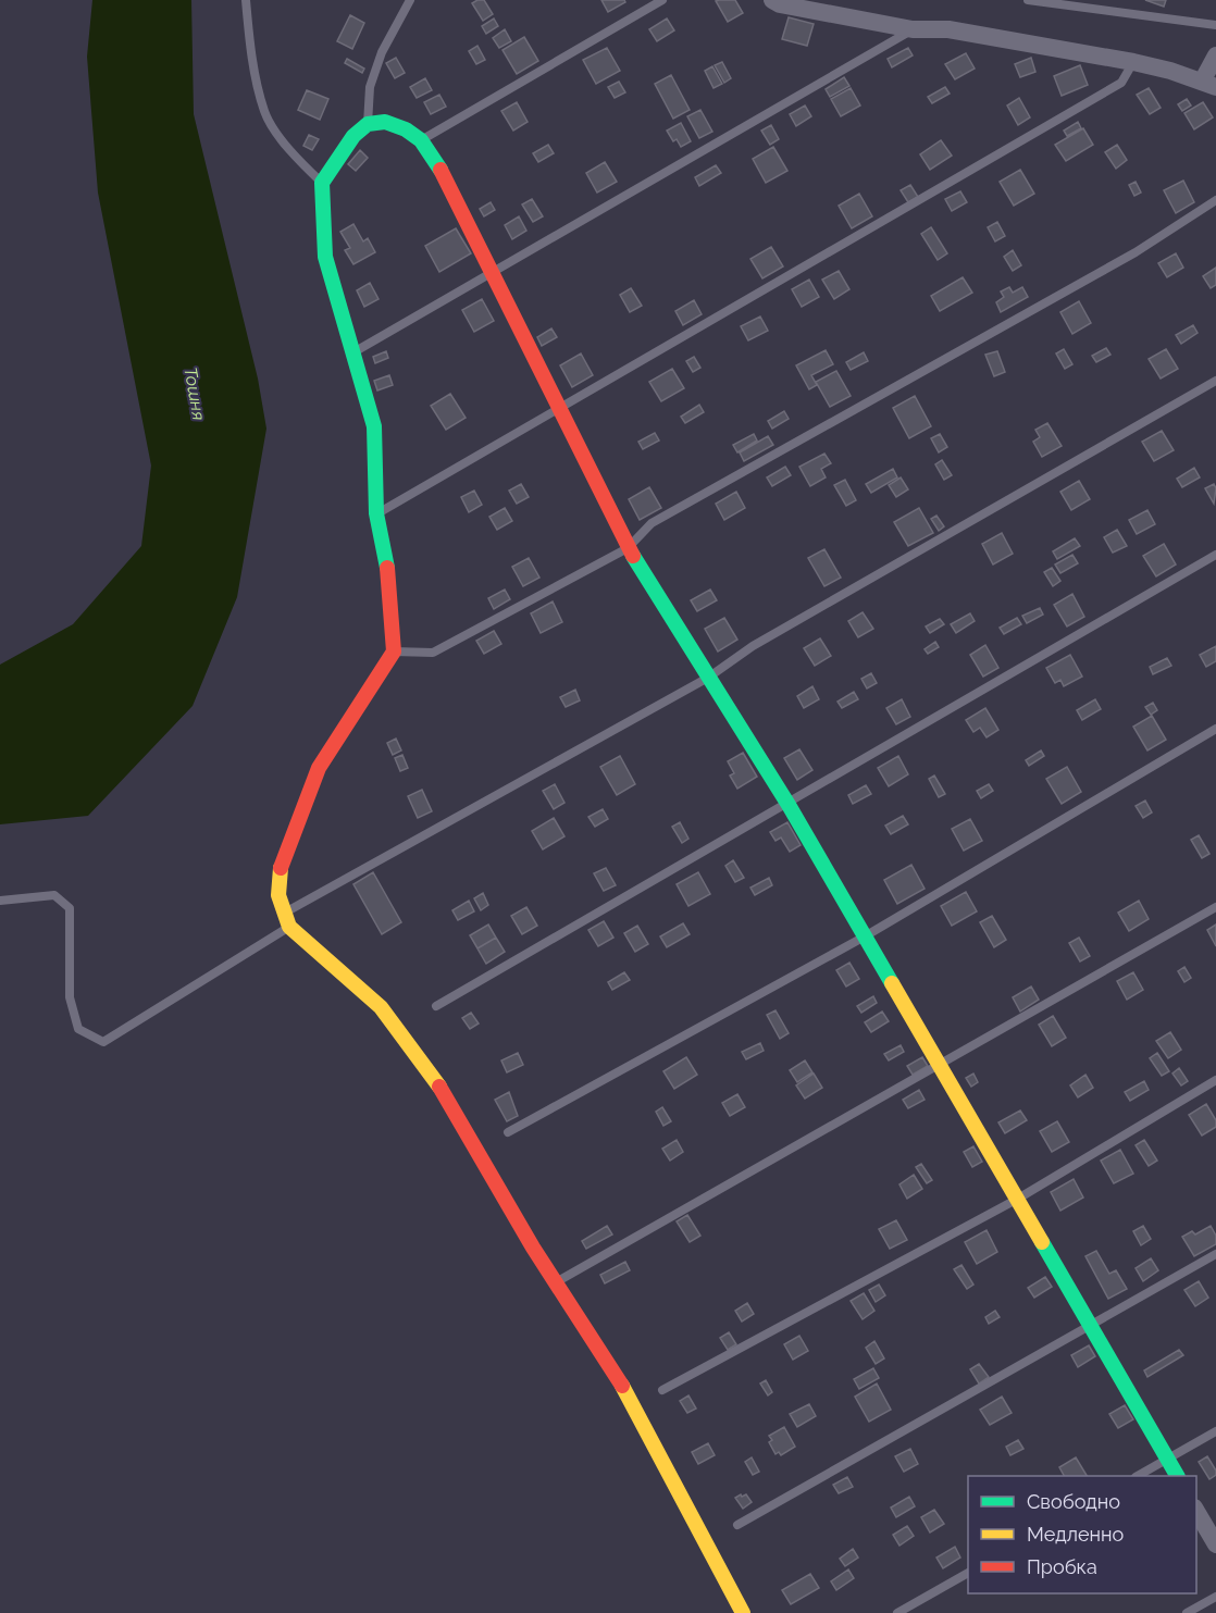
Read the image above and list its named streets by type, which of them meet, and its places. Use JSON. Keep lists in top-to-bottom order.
{
  "water": ["Тошня"],
  "legend": ["Свободно", "Медленно", "Пробка"]
}
